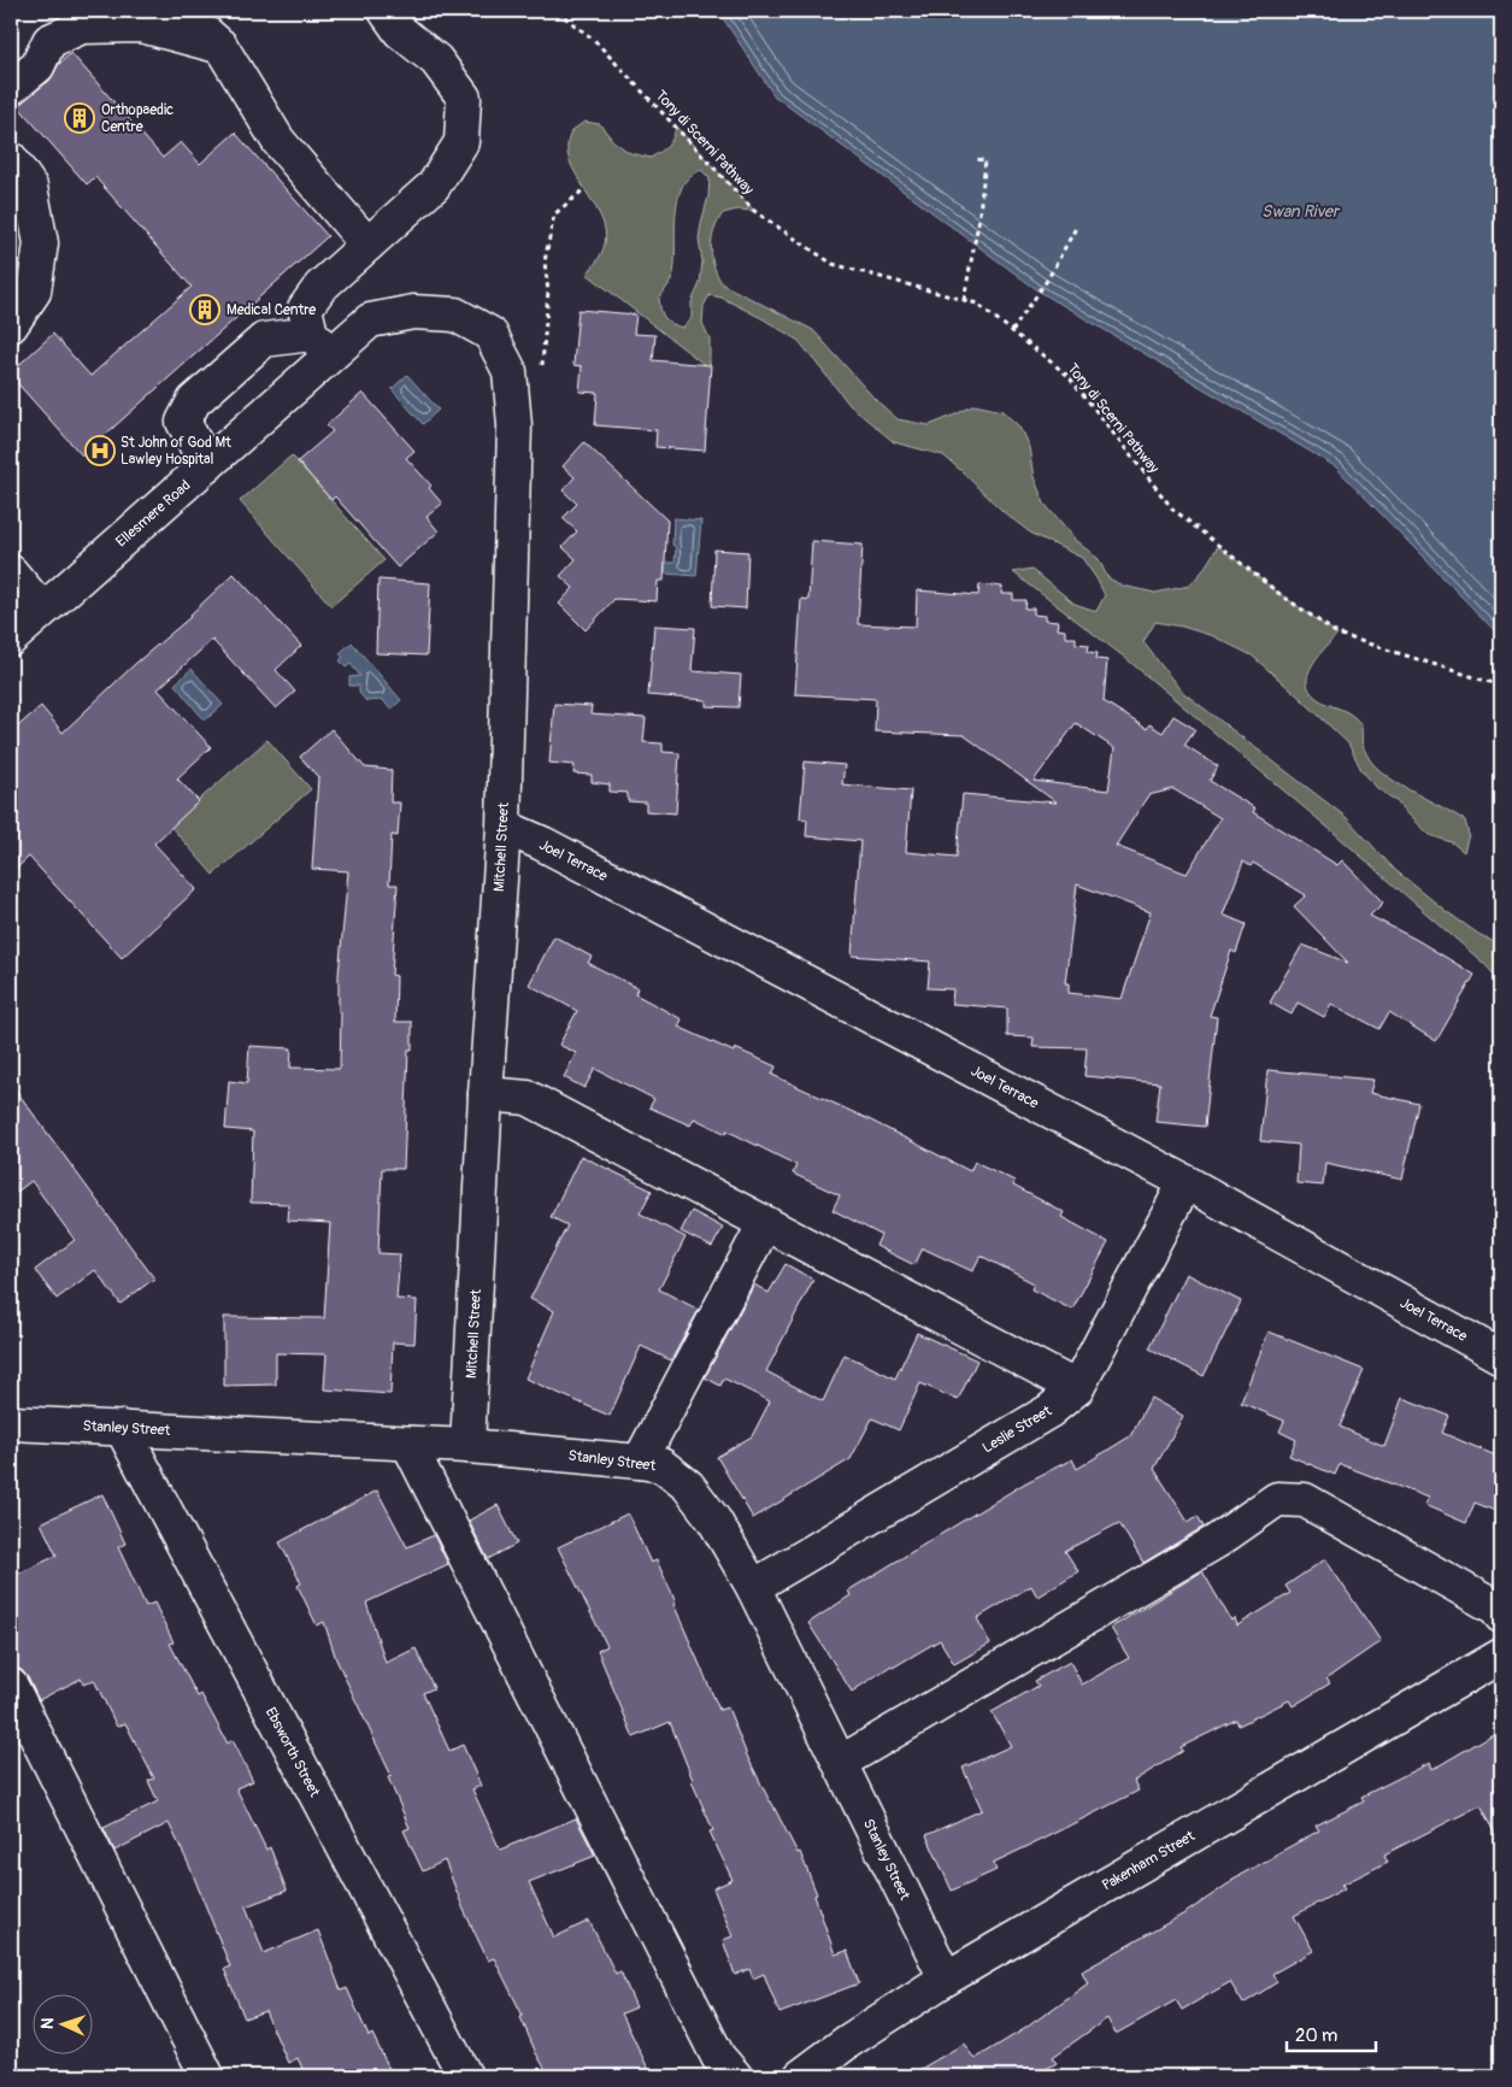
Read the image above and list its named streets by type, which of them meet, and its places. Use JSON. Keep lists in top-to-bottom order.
{
  "streets": {
    "street": [
      "Ellesmere Road",
      "Mitchell Street",
      "Joel Terrace",
      "Stanley Street",
      "Leslie Street",
      "Ebsworth Street",
      "Pakenham Street"
    ],
    "path": ["Tony di Scerni Pathway"]
  },
  "crossings": [
    ["Ellesmere Road", "Mitchell Street"],
    ["Mitchell Street", "Joel Terrace"],
    ["Mitchell Street", "Stanley Street"],
    ["Joel Terrace", "Leslie Street"],
    ["Stanley Street", "Leslie Street"],
    ["Stanley Street", "Ebsworth Street"],
    ["Stanley Street", "Pakenham Street"]
  ],
  "water": ["Swan River"],
  "places": {
    "building": ["Orthopaedic Centre", "Medical Centre"],
    "hospital": ["St John of God Mt Lawley Hospital"]
  },
  "scale_bar": "20 m",
  "north": "left"
}
